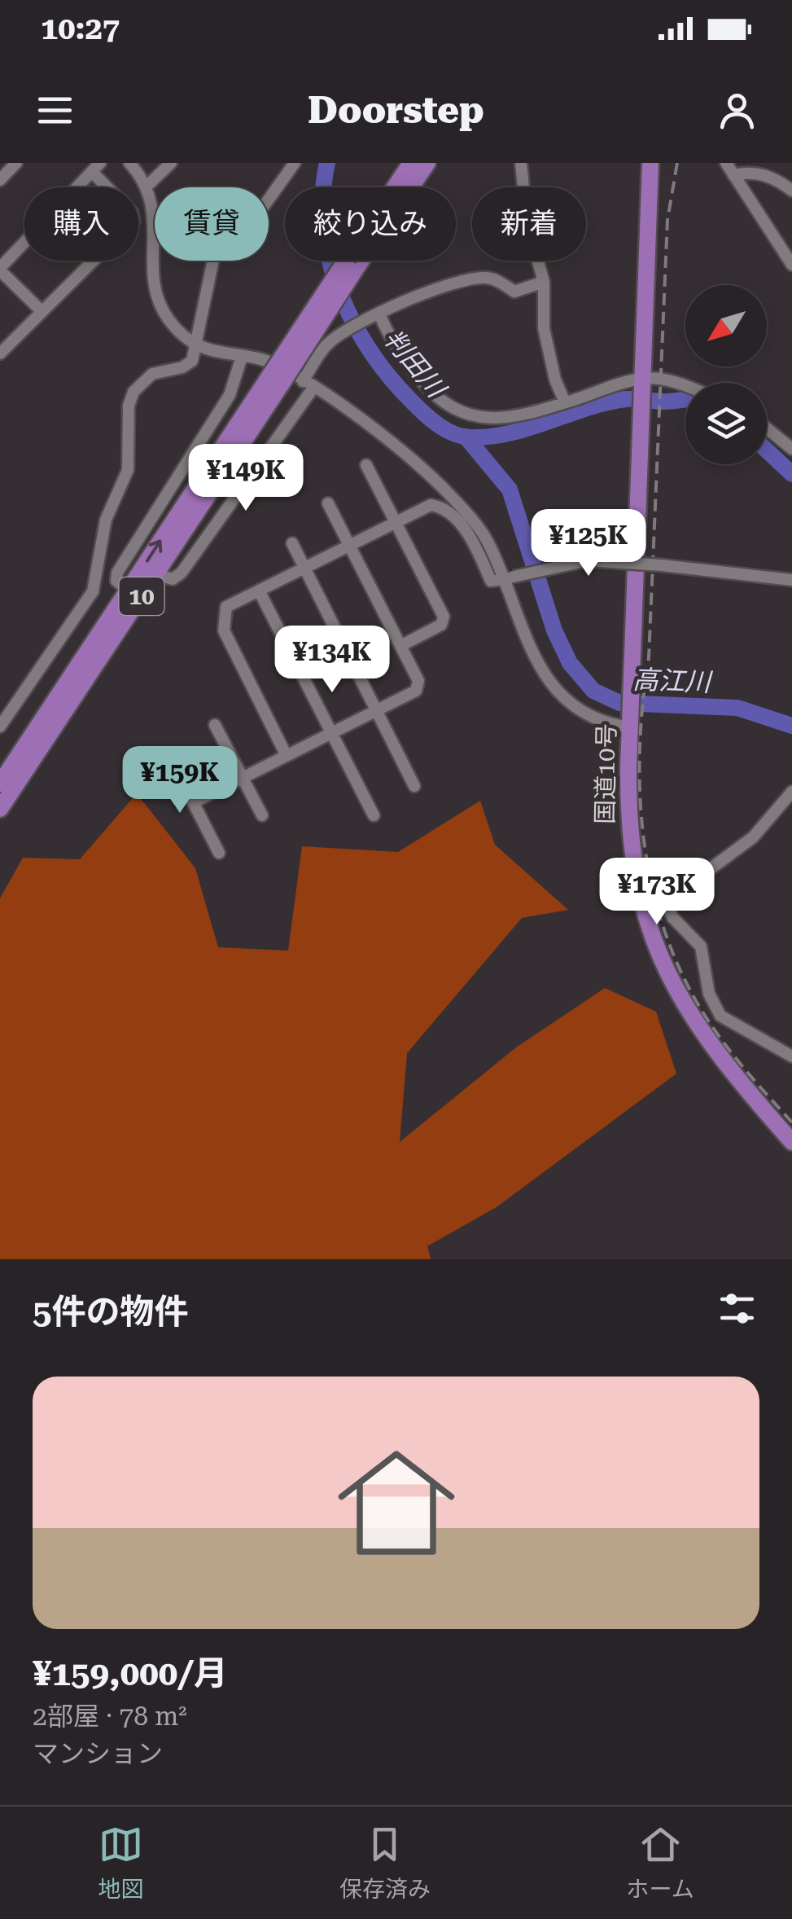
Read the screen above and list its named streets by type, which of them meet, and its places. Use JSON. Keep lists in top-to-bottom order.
{
  "streets": {
    "highway": ["10", "国道10号"]
  },
  "water": ["判田川", "高江川"],
  "north": "bottom left",
  "page": {
    "status": "10:27",
    "header": "Doorstep",
    "chip": [
      "購入",
      "賃貸",
      "絞り込み",
      "新着"
    ],
    "price": [
      "¥149K",
      "¥125K",
      "¥134K",
      "¥159K",
      "¥173K"
    ],
    "heading": "5件の物件",
    "list": [
      {
        "name": "¥159,000/月",
        "note": "2部屋 · 78 m² · マンション"
      }
    ],
    "tabs": ["地図", "保存済み", "ホーム"]
  }
}
